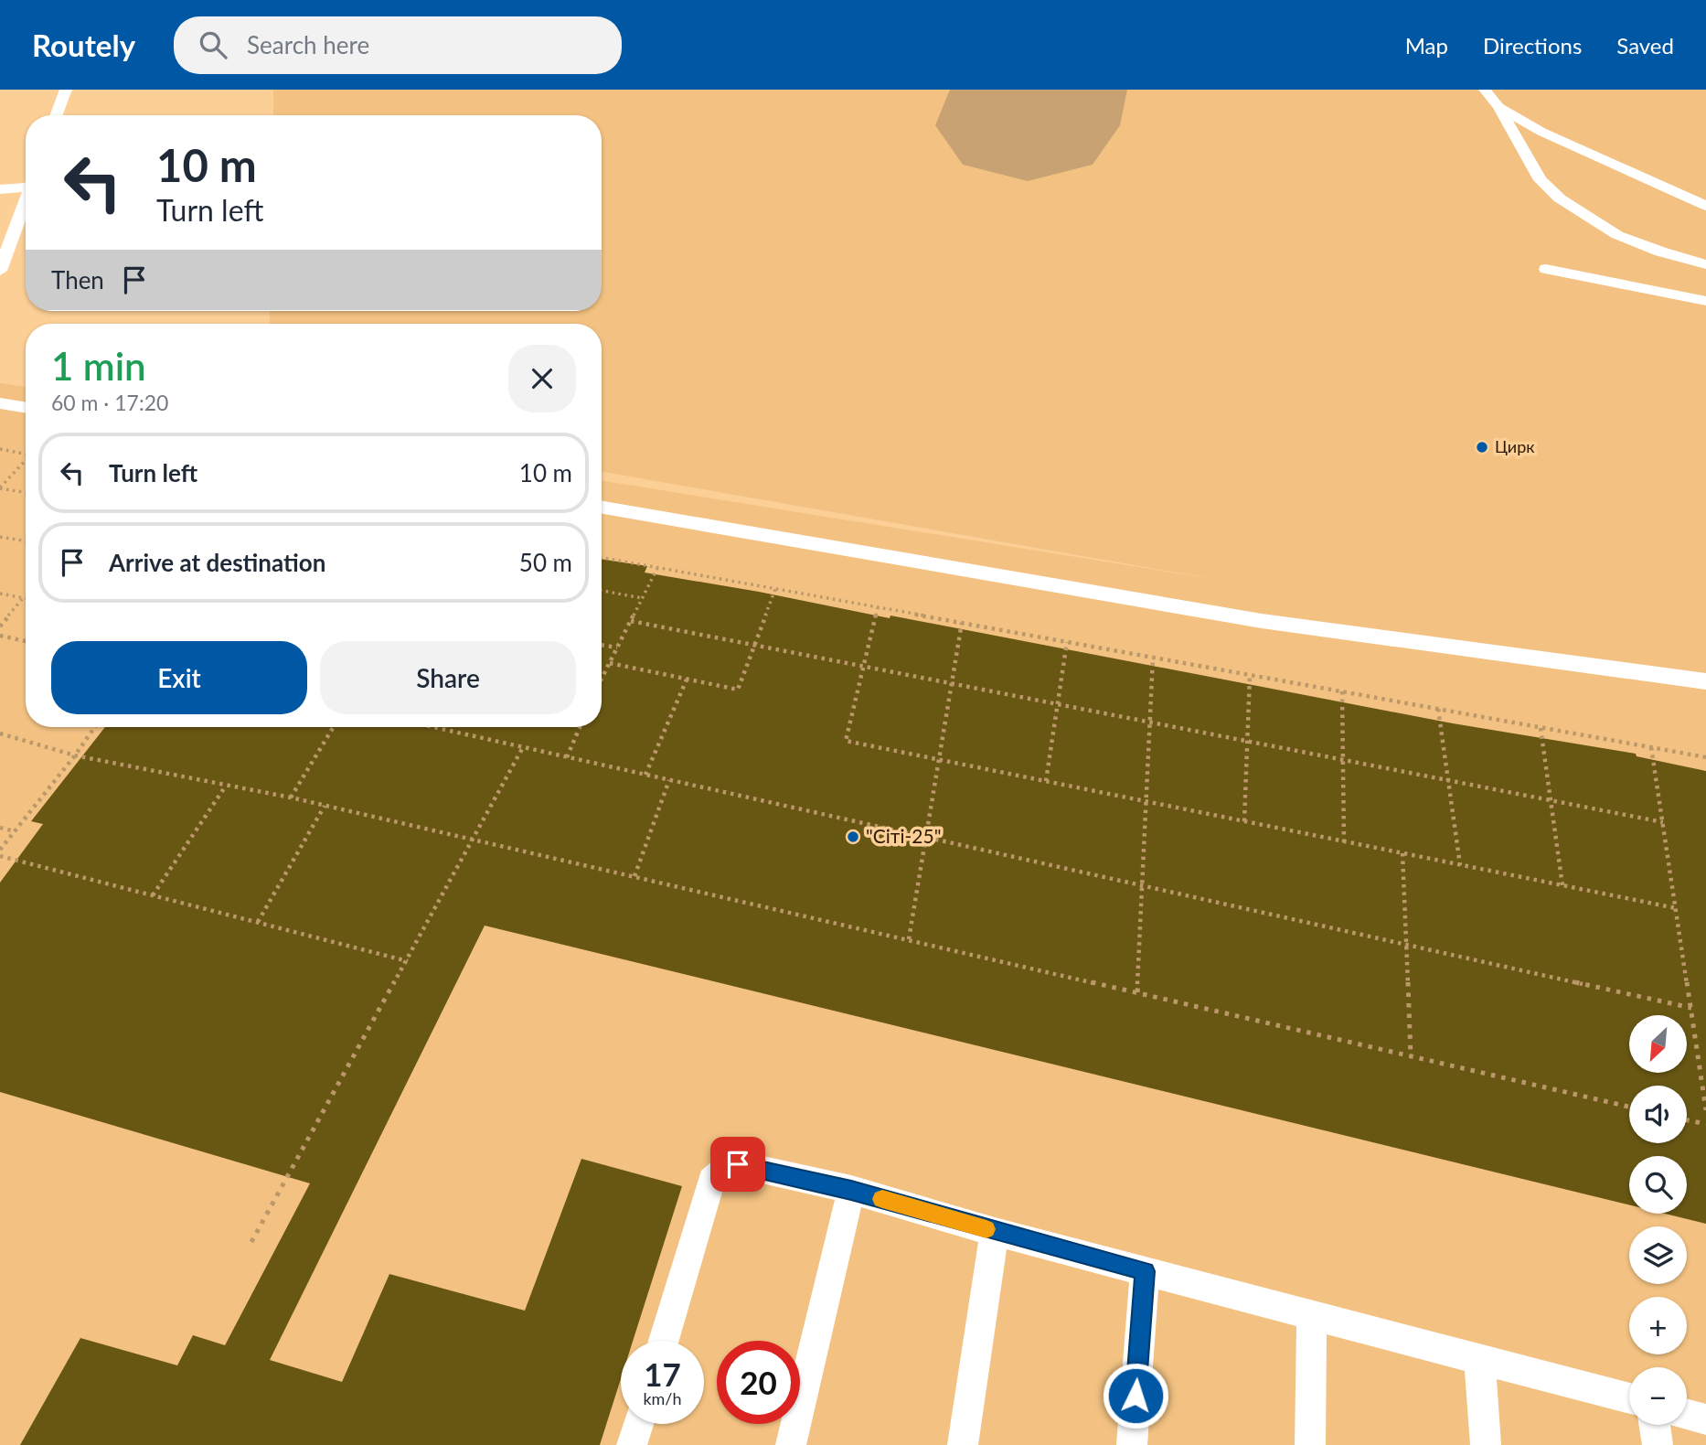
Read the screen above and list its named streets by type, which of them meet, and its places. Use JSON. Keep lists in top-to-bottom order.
{
  "places": ["Цирк", "\"Сіті-25\""],
  "north": "bottom left",
  "page": {
    "header": "Routely",
    "search": "Search here",
    "nav": ["Map", "Directions", "Saved"],
    "turn": ["10 m", "Turn left"],
    "then": "Then",
    "heading": ["1 min", "60 m · 17:20"],
    "list": [
      {
        "name": "Turn left",
        "value": "10 m"
      },
      {
        "name": "Arrive at destination",
        "value": "50 m"
      }
    ],
    "buttons": ["Exit", "Share"],
    "map_buttons": ["+", "−"],
    "speed": "17 km/h",
    "limit": "20"
  }
}
